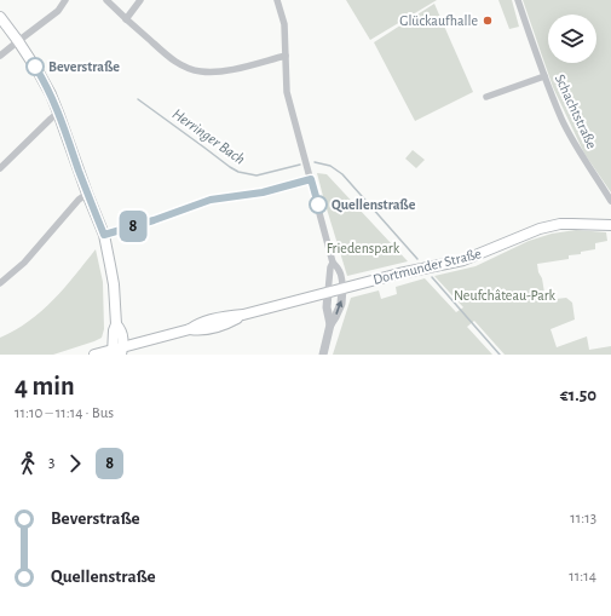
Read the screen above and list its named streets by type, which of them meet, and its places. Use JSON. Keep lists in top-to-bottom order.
{
  "streets": {
    "main road": ["Dortmunder Straße"],
    "street": ["Schachtstraße"]
  },
  "water": ["Herringer Bach"],
  "parks": ["Friedenspark", "Neufchâteau-Park"],
  "places": ["Glückaufhalle", "Beverstraße", "Quellenstraße"],
  "lines": ["bus line 8"],
  "page": {
    "on_map": "8",
    "heading": ["4 min", "11:10 – 11:14 · Bus", "€1.50"],
    "legs": ["3", "8"],
    "list": [
      {
        "name": "Beverstraße",
        "value": "11:13"
      },
      {
        "name": "Quellenstraße",
        "value": "11:14"
      }
    ]
  }
}
